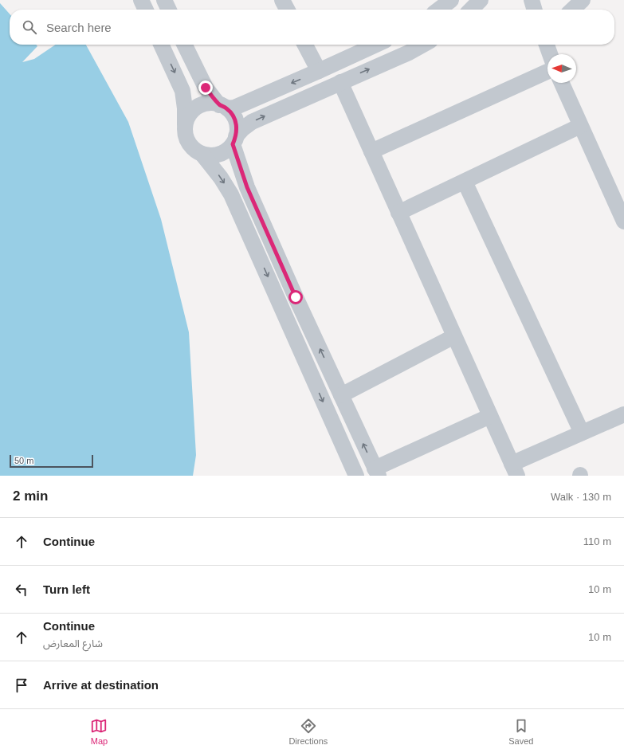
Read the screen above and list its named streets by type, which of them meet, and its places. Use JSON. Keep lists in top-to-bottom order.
{
  "scale_bar": "50 m",
  "north": "left",
  "page": {
    "search": "Search here",
    "scale": "50 m",
    "heading": ["2 min", "Walk · 130 m"],
    "list": [
      ["Continue", "110 m"],
      ["Turn left", "10 m"],
      ["Continue", "شارع المعارض", "10 m"],
      "Arrive at destination"
    ],
    "nav": ["Map", "Directions", "Saved"]
  }
}
